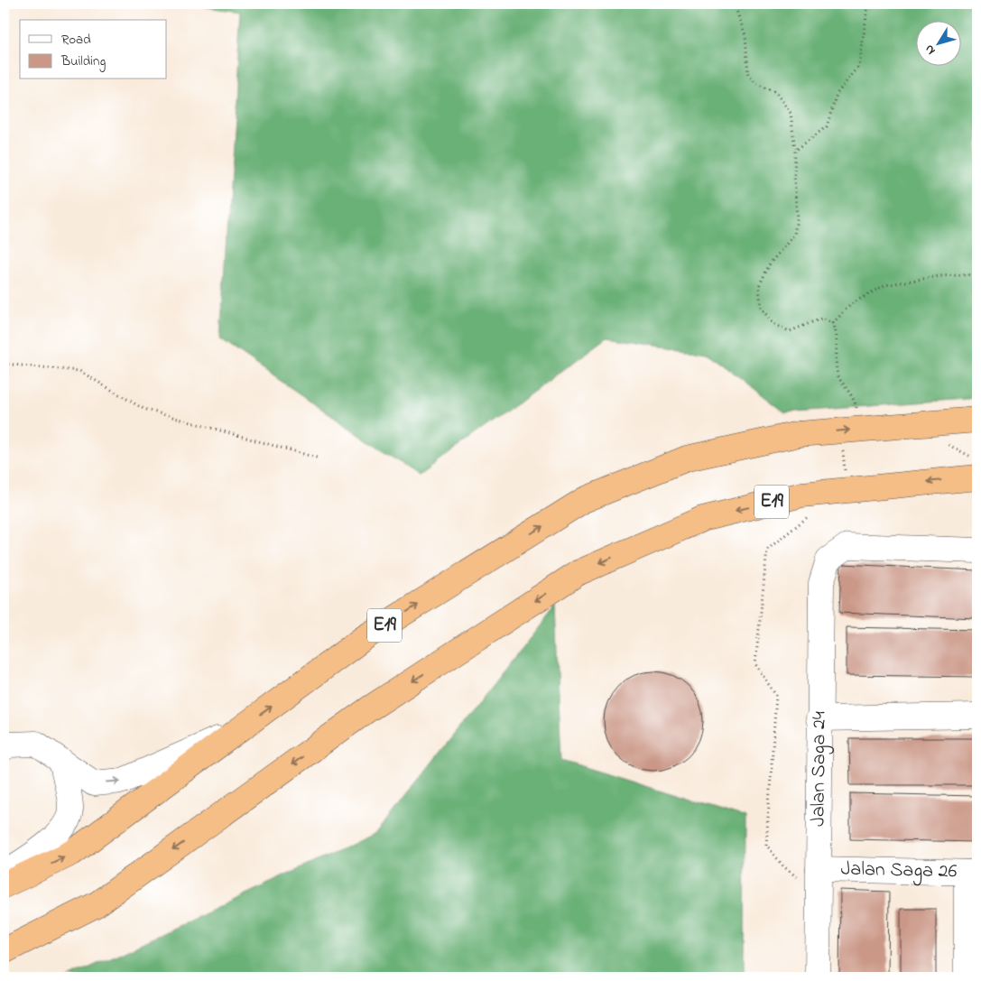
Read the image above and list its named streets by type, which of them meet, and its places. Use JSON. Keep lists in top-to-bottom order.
{
  "streets": {
    "highway": ["E19"],
    "street": ["Jalan Saga 24", "Jalan Saga 26"]
  },
  "crossings": [
    ["Jalan Saga 24", "Jalan Saga 26"]
  ],
  "legend": ["Road", "Building"],
  "north": "bottom left"
}
